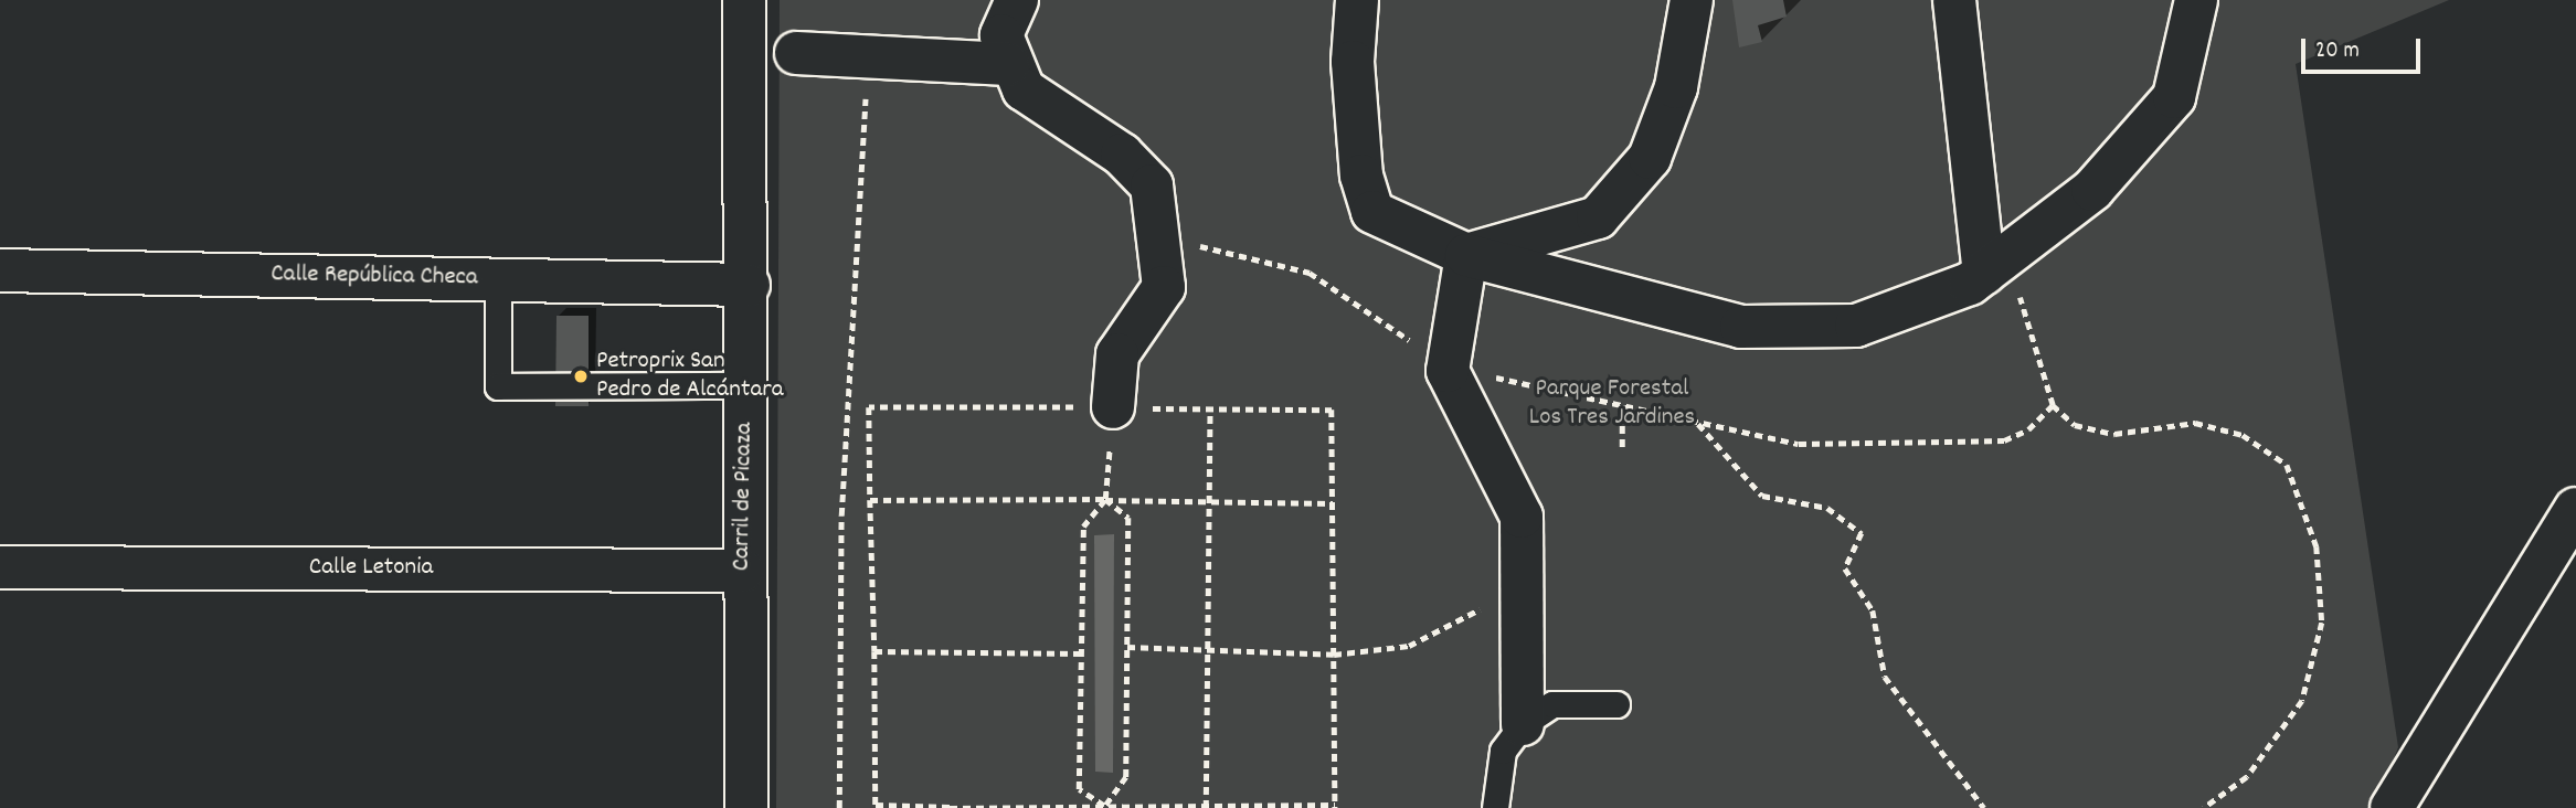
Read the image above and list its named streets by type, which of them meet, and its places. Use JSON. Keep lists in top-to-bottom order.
{
  "streets": {
    "street": ["Calle República Checa", "Carril de Picaza", "Calle Letonia"]
  },
  "crossings": [
    ["Calle República Checa", "Carril de Picaza"],
    ["Carril de Picaza", "Calle Letonia"]
  ],
  "parks": ["Parque Forestal Los Tres Jardines"],
  "places": ["Petroprix San Pedro de Alcántara"],
  "scale_bar": "20 m"
}
